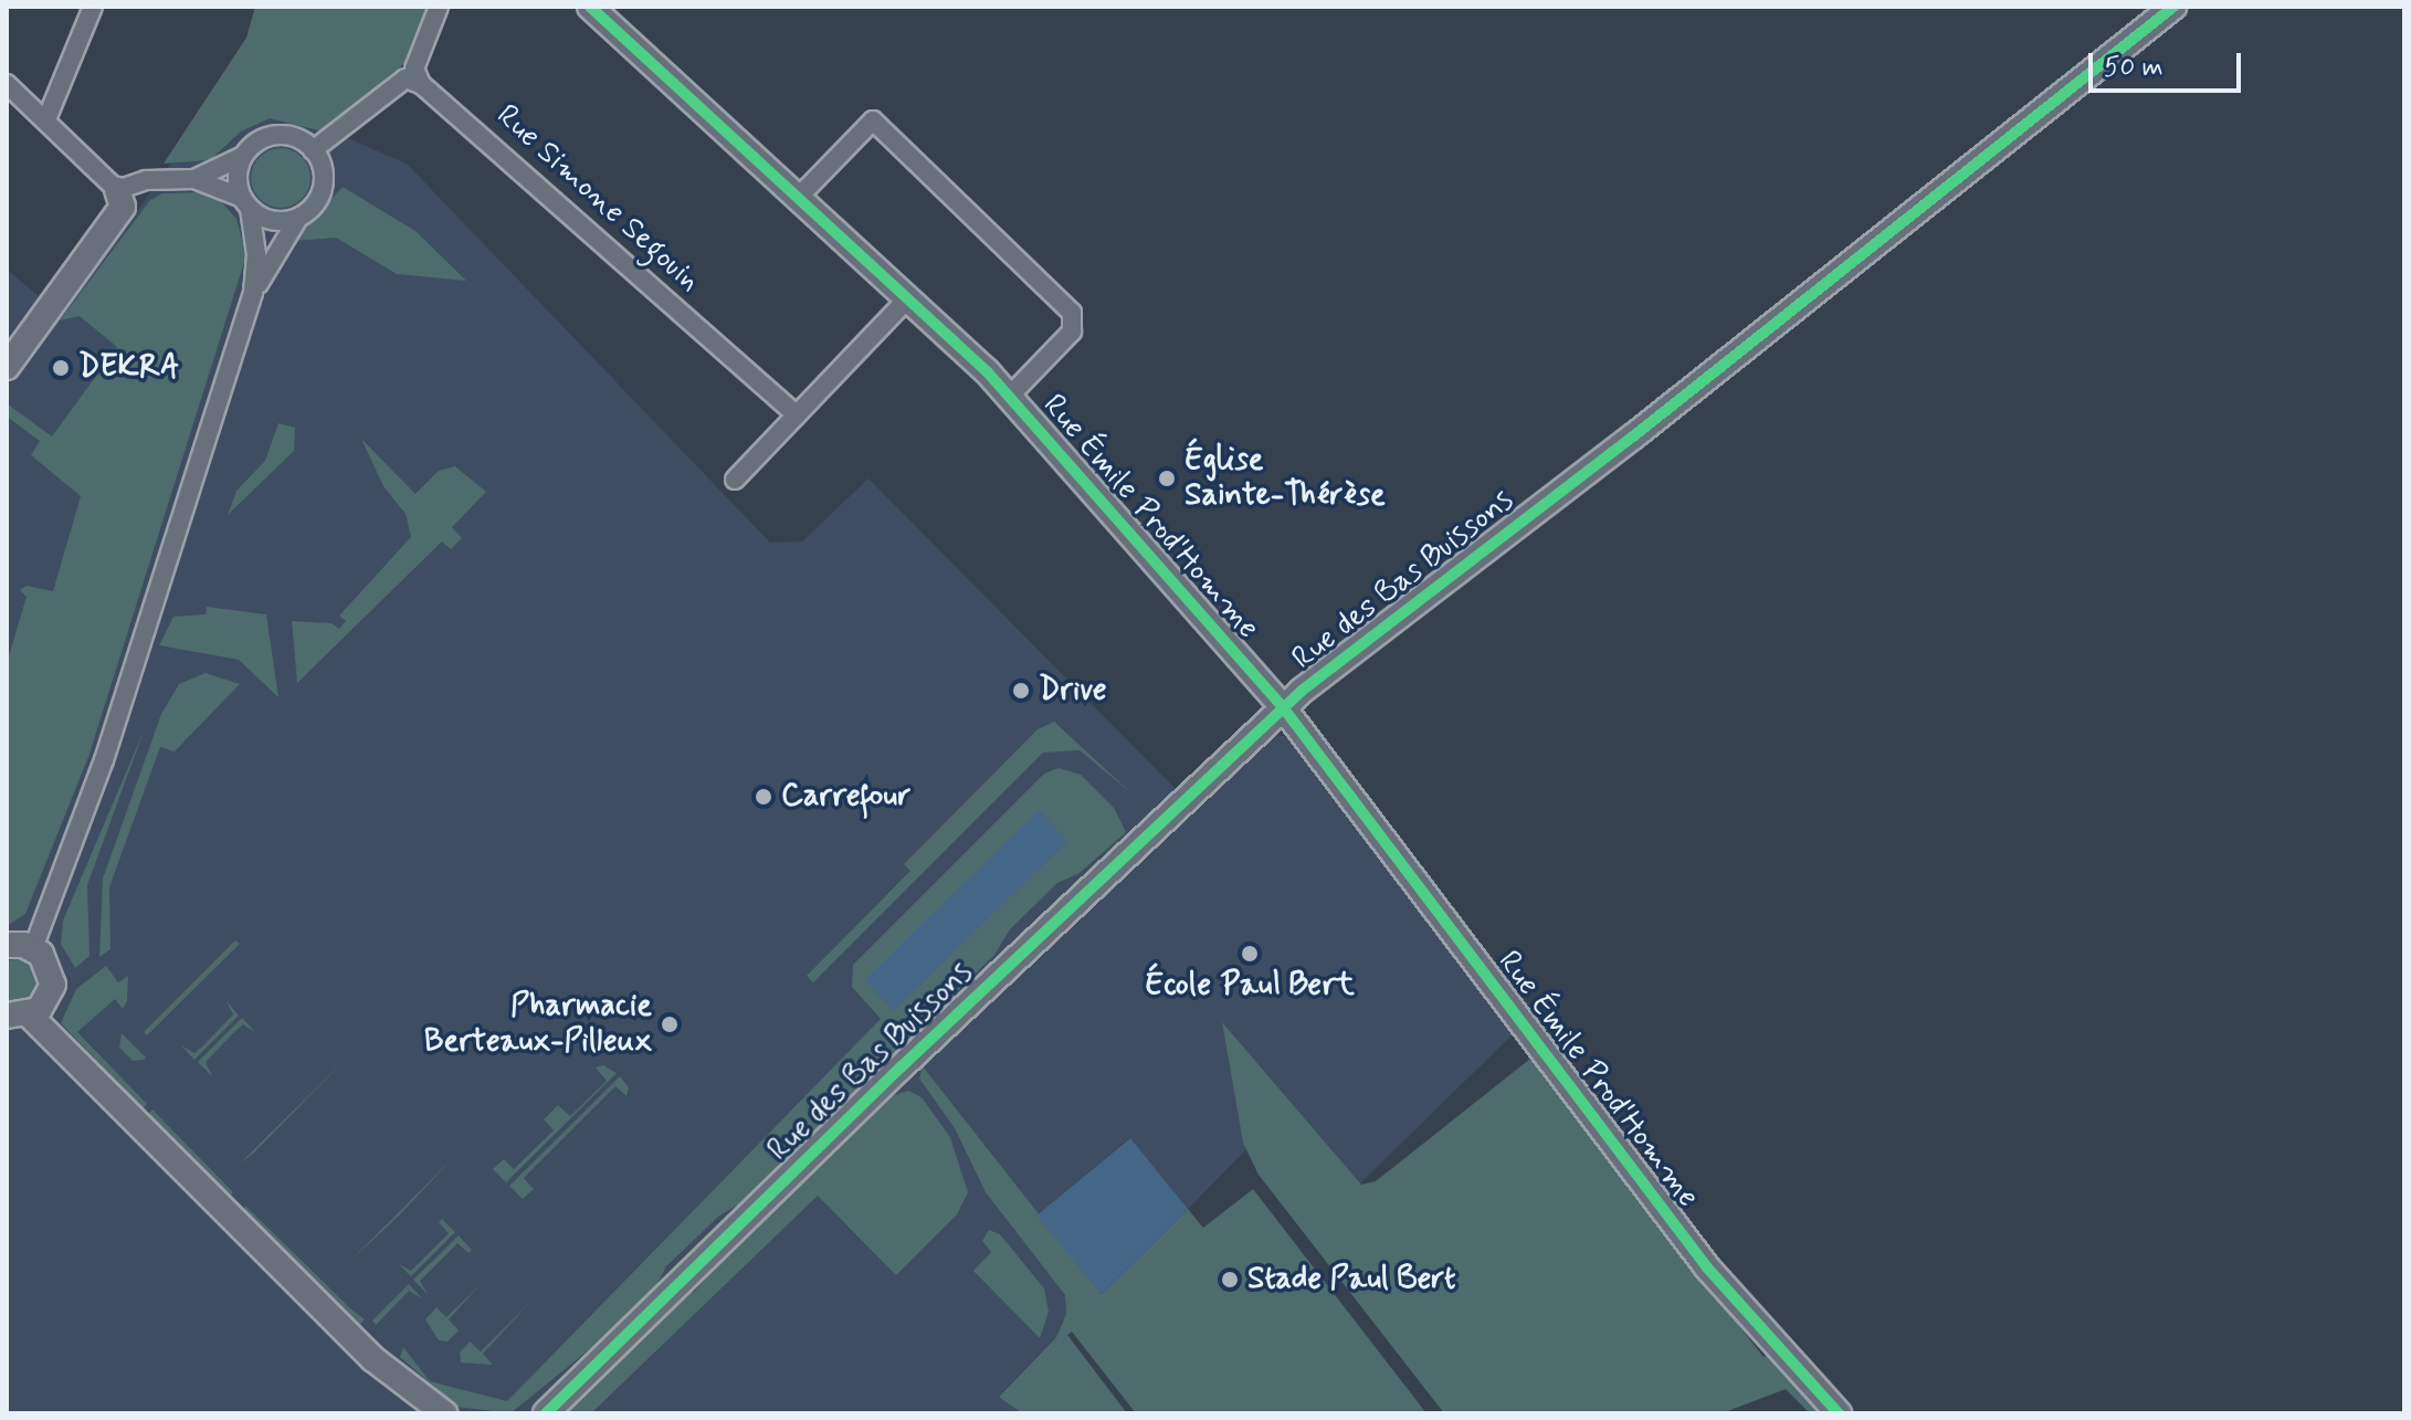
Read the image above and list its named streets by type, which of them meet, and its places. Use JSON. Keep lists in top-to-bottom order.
{
  "streets": {
    "street": ["Rue Simone Segouin", "Rue Émile Prod'Homme", "Rue des Bas Buissons"]
  },
  "crossings": [
    ["Rue Émile Prod'Homme", "Rue des Bas Buissons"]
  ],
  "places": [
    "DEKRA",
    "Église Sainte-Thérèse",
    "Drive",
    "Carrefour",
    "École Paul Bert",
    "Pharmacie Berteaux-Pilleux",
    "Stade Paul Bert"
  ],
  "scale_bar": "50 m"
}
